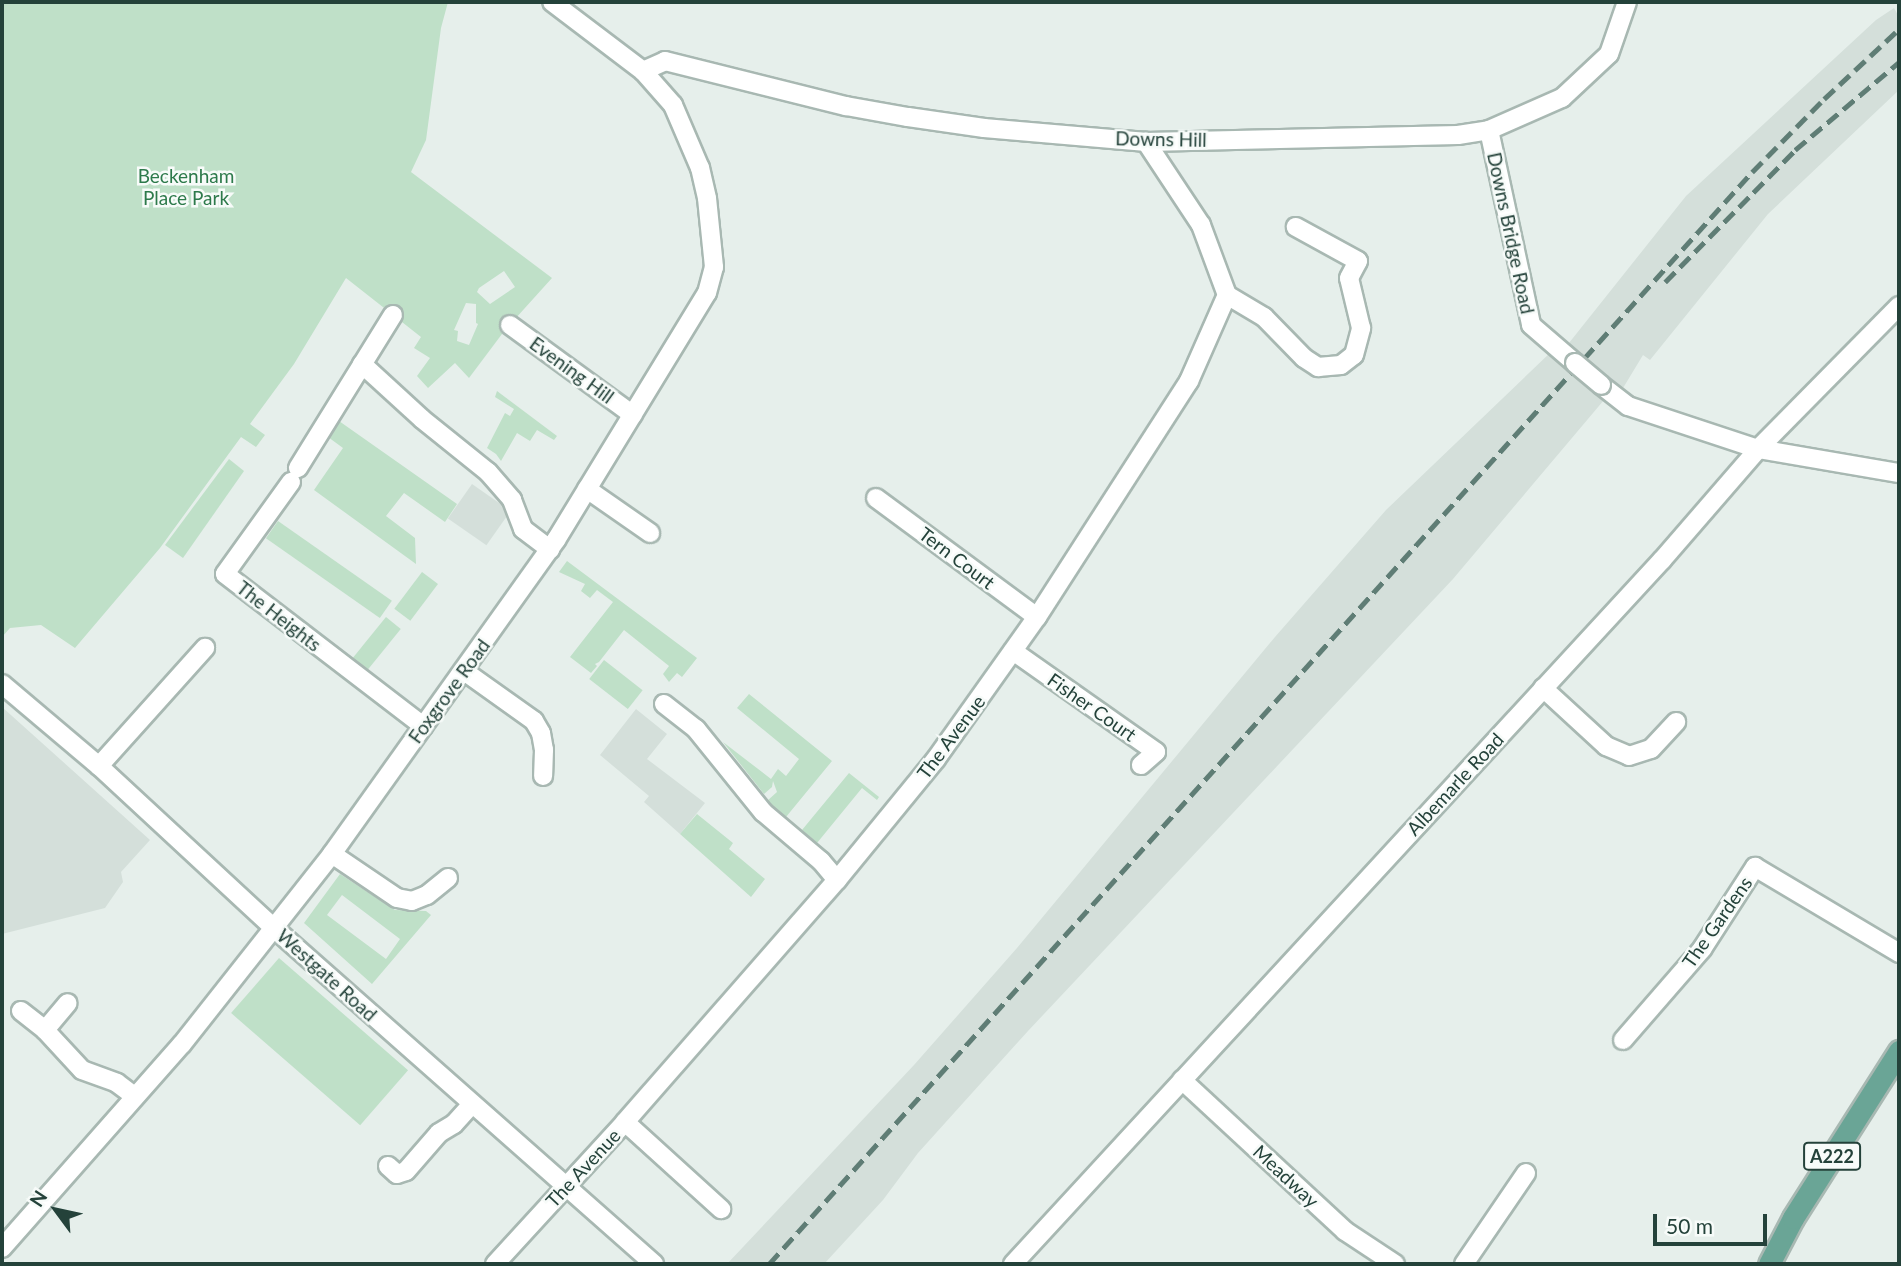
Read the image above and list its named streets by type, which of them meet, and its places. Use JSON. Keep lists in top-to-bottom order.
{
  "streets": {
    "main road": ["A222"],
    "street": [
      "Downs Hill",
      "Downs Bridge Road",
      "Evening Hill",
      "Tern Court",
      "The Heights",
      "Foxgrove Road",
      "Fisher Court",
      "The Avenue",
      "Albemarle Road",
      "The Gardens",
      "Westgate Road",
      "Meadway"
    ]
  },
  "crossings": [
    ["Downs Hill", "Downs Bridge Road"],
    ["Downs Hill", "Foxgrove Road"],
    ["Downs Bridge Road", "Albemarle Road"],
    ["Evening Hill", "Foxgrove Road"],
    ["Tern Court", "The Avenue"],
    ["The Heights", "Foxgrove Road"],
    ["Foxgrove Road", "Westgate Road"],
    ["Fisher Court", "The Avenue"],
    ["The Avenue", "Westgate Road"],
    ["Albemarle Road", "Meadway"]
  ],
  "parks": ["Beckenham Place Park"],
  "scale_bar": "50 m",
  "north": "top left"
}
